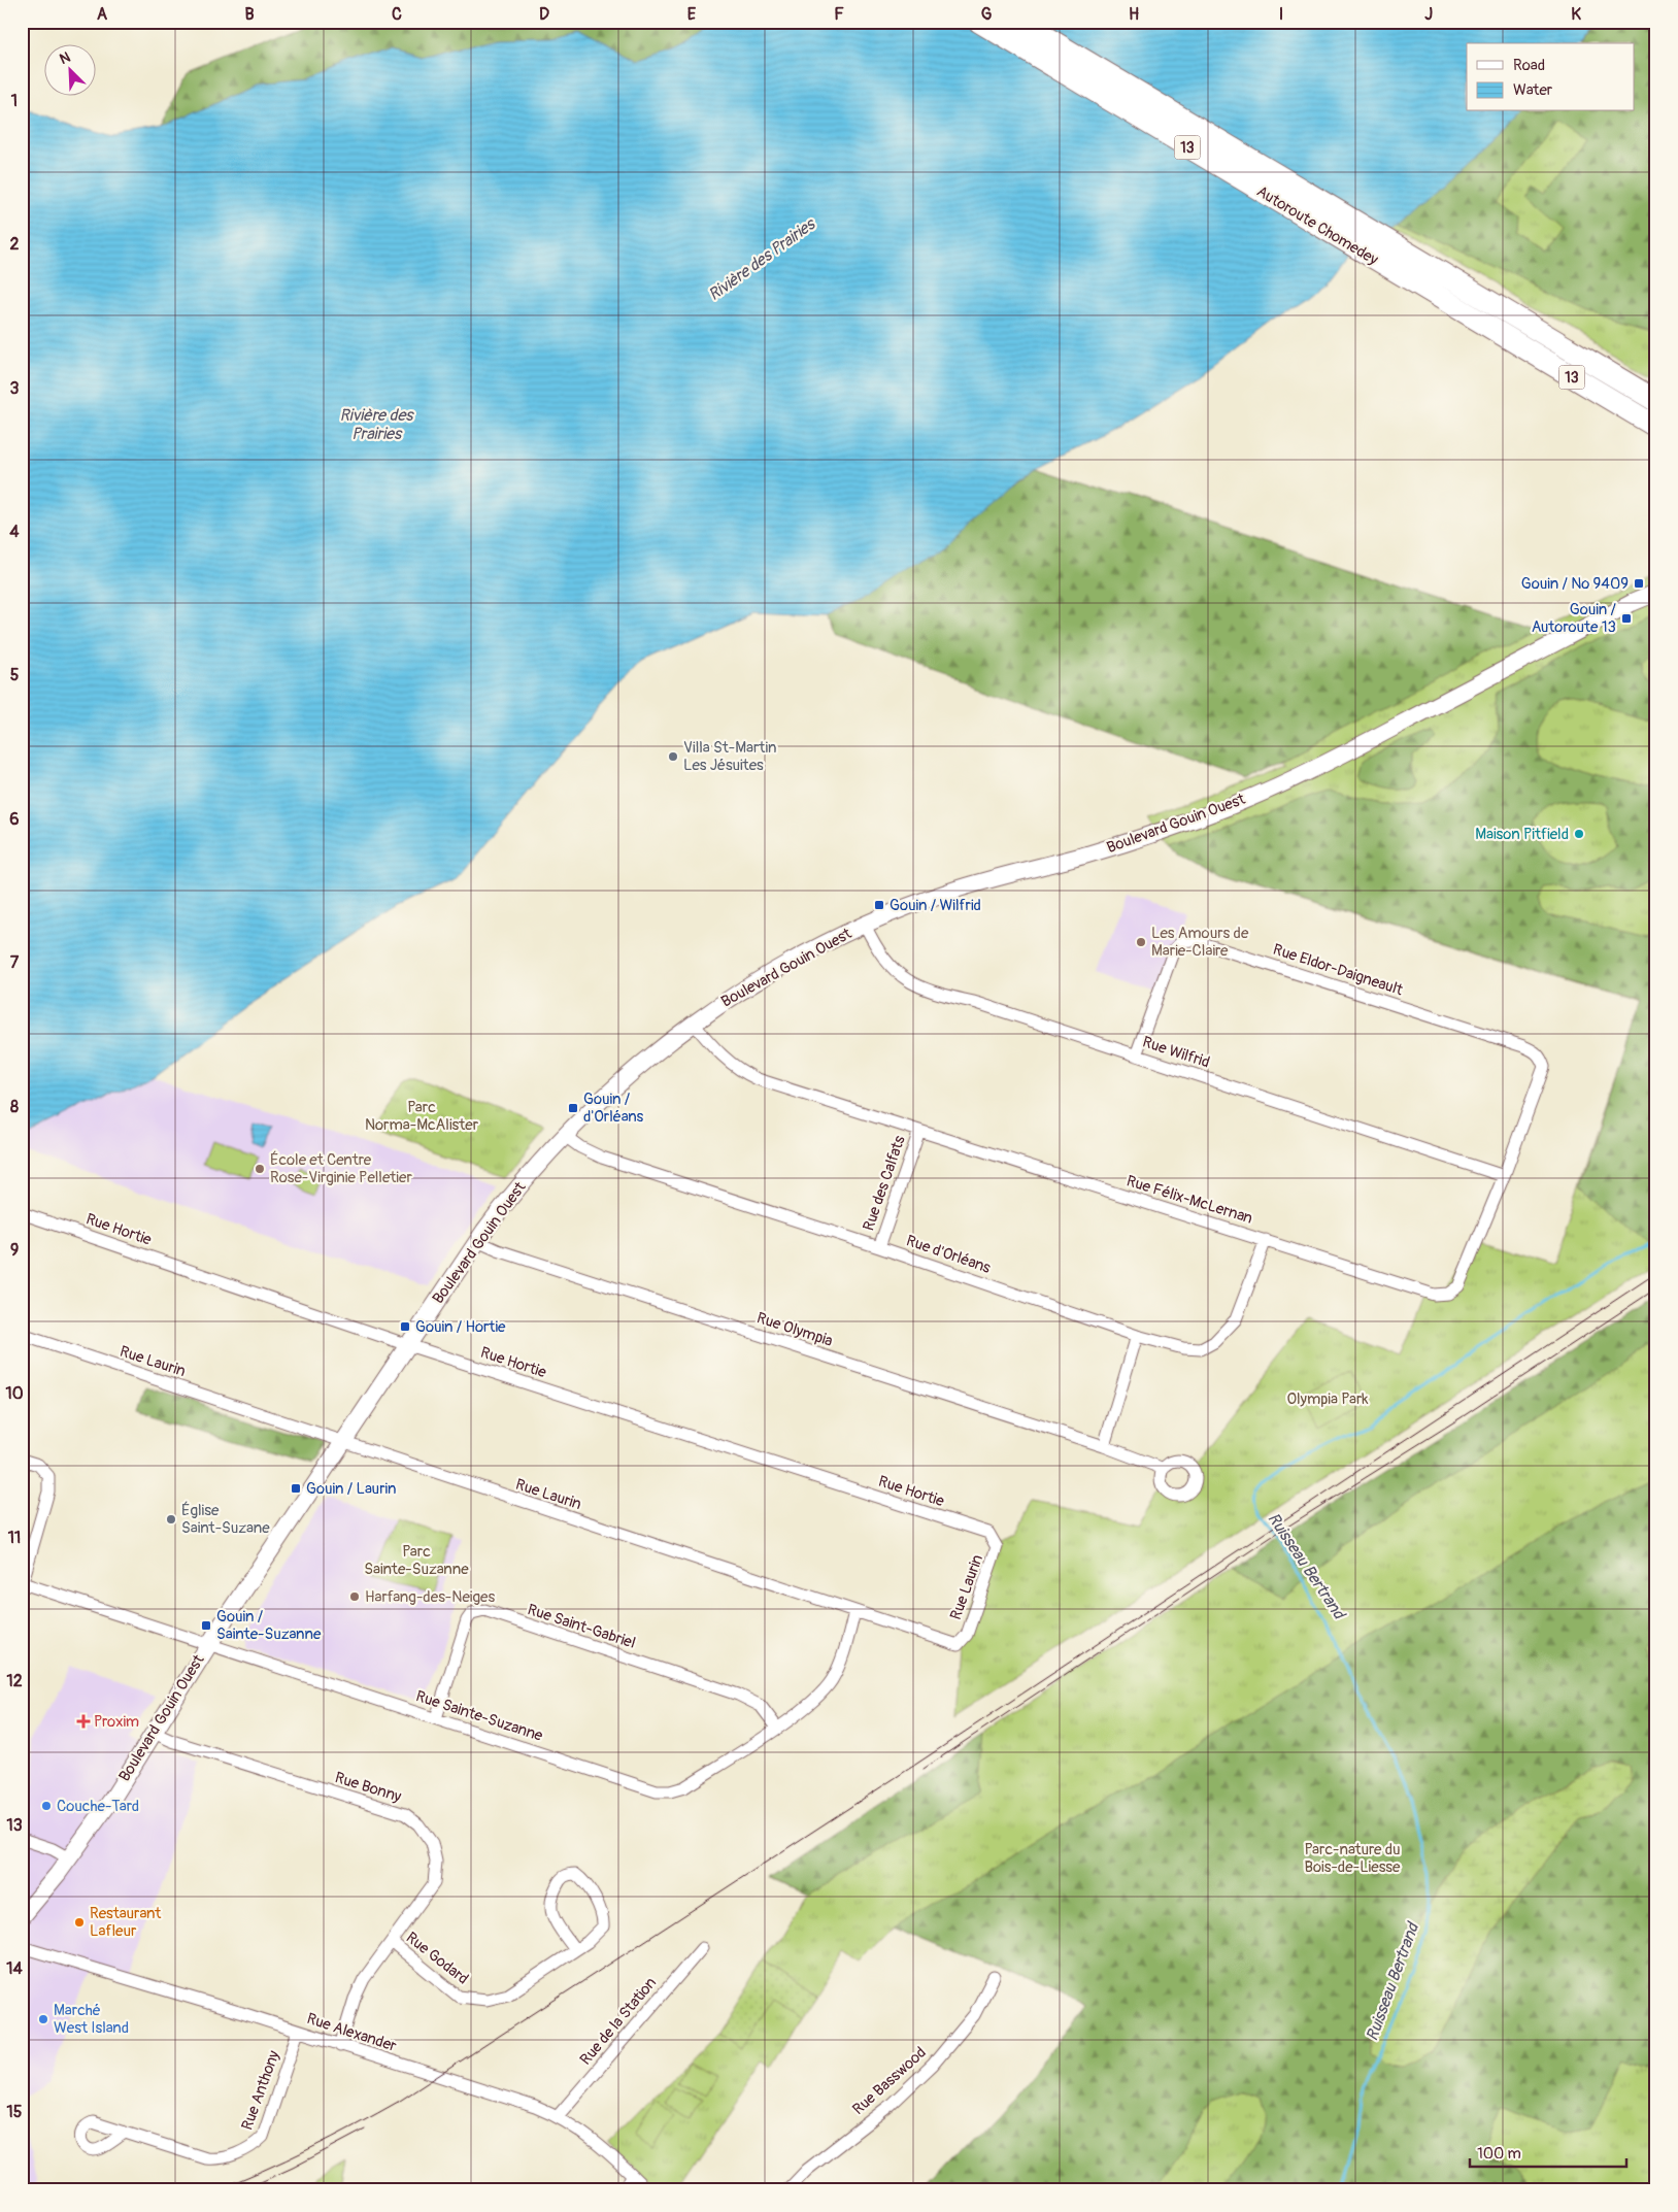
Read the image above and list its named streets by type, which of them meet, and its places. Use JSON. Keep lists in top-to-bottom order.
{
  "streets": {
    "highway": ["13", "Autoroute Chomedey"],
    "main road": ["Boulevard Gouin Ouest"],
    "street": [
      "Rue Eldor-Daigneault",
      "Rue Wilfrid",
      "Rue des Calfats",
      "Rue Félix-McLernan",
      "Rue Hortie",
      "Rue d'Orléans",
      "Rue Olympia",
      "Rue Laurin",
      "Rue Saint-Gabriel",
      "Rue Sainte-Suzanne",
      "Rue Bonny",
      "Rue Godard",
      "Rue de la Station",
      "Rue Alexander",
      "Rue Basswood",
      "Rue Anthony"
    ]
  },
  "crossings": [
    ["Boulevard Gouin Ouest", "Rue Wilfrid"],
    ["Boulevard Gouin Ouest", "Rue Félix-McLernan"],
    ["Boulevard Gouin Ouest", "Rue Hortie"],
    ["Boulevard Gouin Ouest", "Rue d'Orléans"],
    ["Boulevard Gouin Ouest", "Rue Olympia"],
    ["Boulevard Gouin Ouest", "Rue Laurin"],
    ["Boulevard Gouin Ouest", "Rue Sainte-Suzanne"],
    ["Boulevard Gouin Ouest", "Rue Bonny"],
    ["Rue Eldor-Daigneault", "Rue Wilfrid"],
    ["Rue Eldor-Daigneault", "Rue Félix-McLernan"],
    ["Rue Wilfrid", "Rue Félix-McLernan"],
    ["Rue des Calfats", "Rue Félix-McLernan"],
    ["Rue des Calfats", "Rue d'Orléans"],
    ["Rue Félix-McLernan", "Rue d'Orléans"],
    ["Rue Hortie", "Rue Laurin"],
    ["Rue Laurin", "Rue Sainte-Suzanne"],
    ["Rue Saint-Gabriel", "Rue Sainte-Suzanne"],
    ["Rue Bonny", "Rue Godard"],
    ["Rue Bonny", "Rue Alexander"],
    ["Rue de la Station", "Rue Alexander"],
    ["Rue Alexander", "Rue Anthony"]
  ],
  "water": ["Rivière des Prairies", "Ruisseau Bertrand"],
  "parks": [
    "Parc Norma-McAlister",
    "Olympia Park",
    "Parc Sainte-Suzanne",
    "Parc-nature du Bois-de-Liesse"
  ],
  "places": {
    "transit": [
      "Gouin / No 9409",
      "Gouin / Autoroute 13",
      "Gouin / Wilfrid",
      "Gouin / d'Orléans",
      "Gouin / Hortie",
      "Gouin / Laurin",
      "Gouin / Sainte-Suzanne"
    ],
    "other": [
      "Villa St-Martin Les Jésuites",
      "Maison Pitfield",
      "Les Amours de Marie-Claire",
      "École et Centre Rose-Virginie Pelletier",
      "Église Saint-Suzane",
      "Harfang-des-Neiges",
      "Couche-Tard",
      "Restaurant Lafleur",
      "Marché West Island"
    ],
    "health": ["Proxim"]
  },
  "legend": ["Road", "Water"],
  "scale_bar": "100 m",
  "north": "top left",
  "grid": {
    "columns": [
      "A",
      "B",
      "C",
      "D",
      "E",
      "F",
      "G",
      "H",
      "I",
      "J",
      "K"
    ],
    "rows": [
      "1",
      "2",
      "3",
      "4",
      "5",
      "6",
      "7",
      "8",
      "9",
      "10",
      "11",
      "12",
      "13",
      "14",
      "15"
    ]
  }
}
